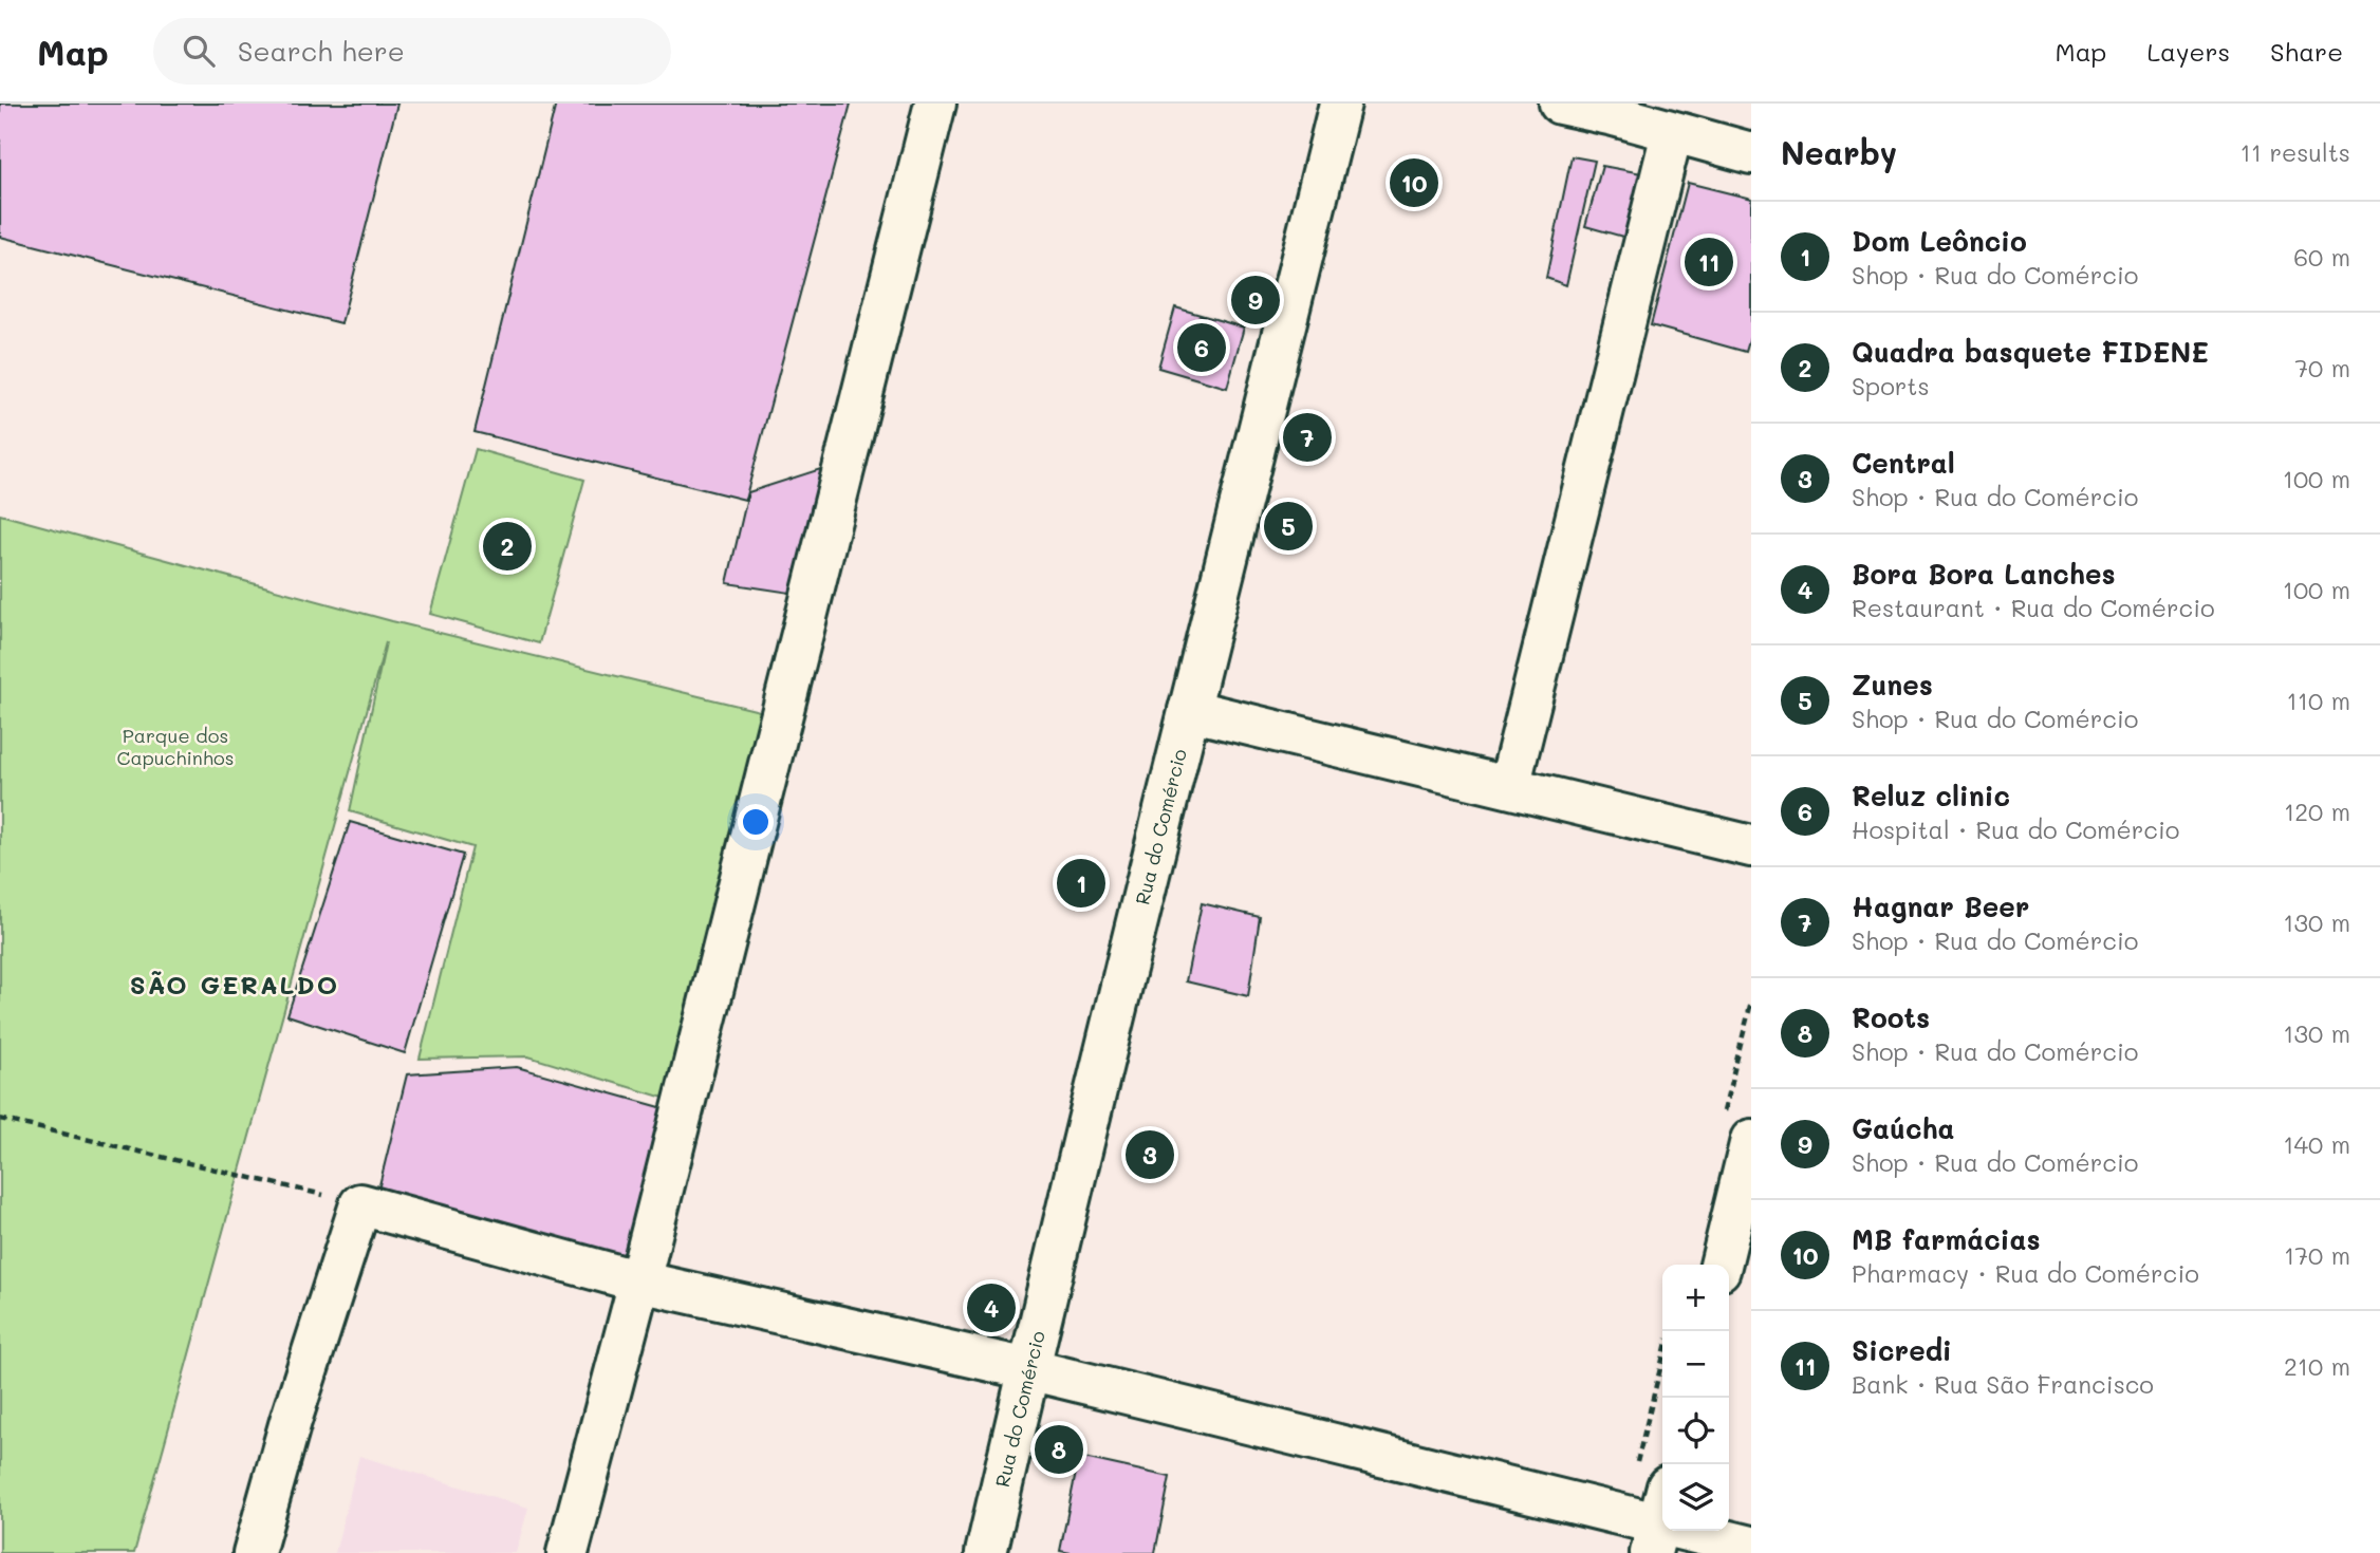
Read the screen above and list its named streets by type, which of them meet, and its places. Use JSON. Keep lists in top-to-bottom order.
{
  "streets": {
    "street": ["Rua do Comércio"]
  },
  "districts": ["SÃO GERALDO"],
  "parks": ["Parque dos Capuchinhos"],
  "page": {
    "header": "Map",
    "search": "Search here",
    "nav": ["Map", "Layers", "Share"],
    "heading": ["Nearby", "11 results"],
    "pins": [
      "10",
      "11",
      "9",
      "6",
      "7",
      "5",
      "2",
      "1",
      "3",
      "4",
      "8"
    ],
    "list": [
      {
        "mark": "1",
        "name": "Dom Leôncio",
        "note": "Shop · Rua do Comércio",
        "value": "60 m"
      },
      {
        "mark": "2",
        "name": "Quadra basquete FIDENE",
        "note": "Sports",
        "value": "70 m"
      },
      {
        "mark": "3",
        "name": "Central",
        "note": "Shop · Rua do Comércio",
        "value": "100 m"
      },
      {
        "mark": "4",
        "name": "Bora Bora Lanches",
        "note": "Restaurant · Rua do Comércio",
        "value": "100 m"
      },
      {
        "mark": "5",
        "name": "Zunes",
        "note": "Shop · Rua do Comércio",
        "value": "110 m"
      },
      {
        "mark": "6",
        "name": "Reluz clinic",
        "note": "Hospital · Rua do Comércio",
        "value": "120 m"
      },
      {
        "mark": "7",
        "name": "Hagnar Beer",
        "note": "Shop · Rua do Comércio",
        "value": "130 m"
      },
      {
        "mark": "8",
        "name": "Roots",
        "note": "Shop · Rua do Comércio",
        "value": "130 m"
      },
      {
        "mark": "9",
        "name": "Gaúcha",
        "note": "Shop · Rua do Comércio",
        "value": "140 m"
      },
      {
        "mark": "10",
        "name": "MB farmácias",
        "note": "Pharmacy · Rua do Comércio",
        "value": "170 m"
      },
      {
        "mark": "11",
        "name": "Sicredi",
        "note": "Bank · Rua São Francisco",
        "value": "210 m"
      }
    ],
    "map_buttons": ["+", "−"]
  }
}
